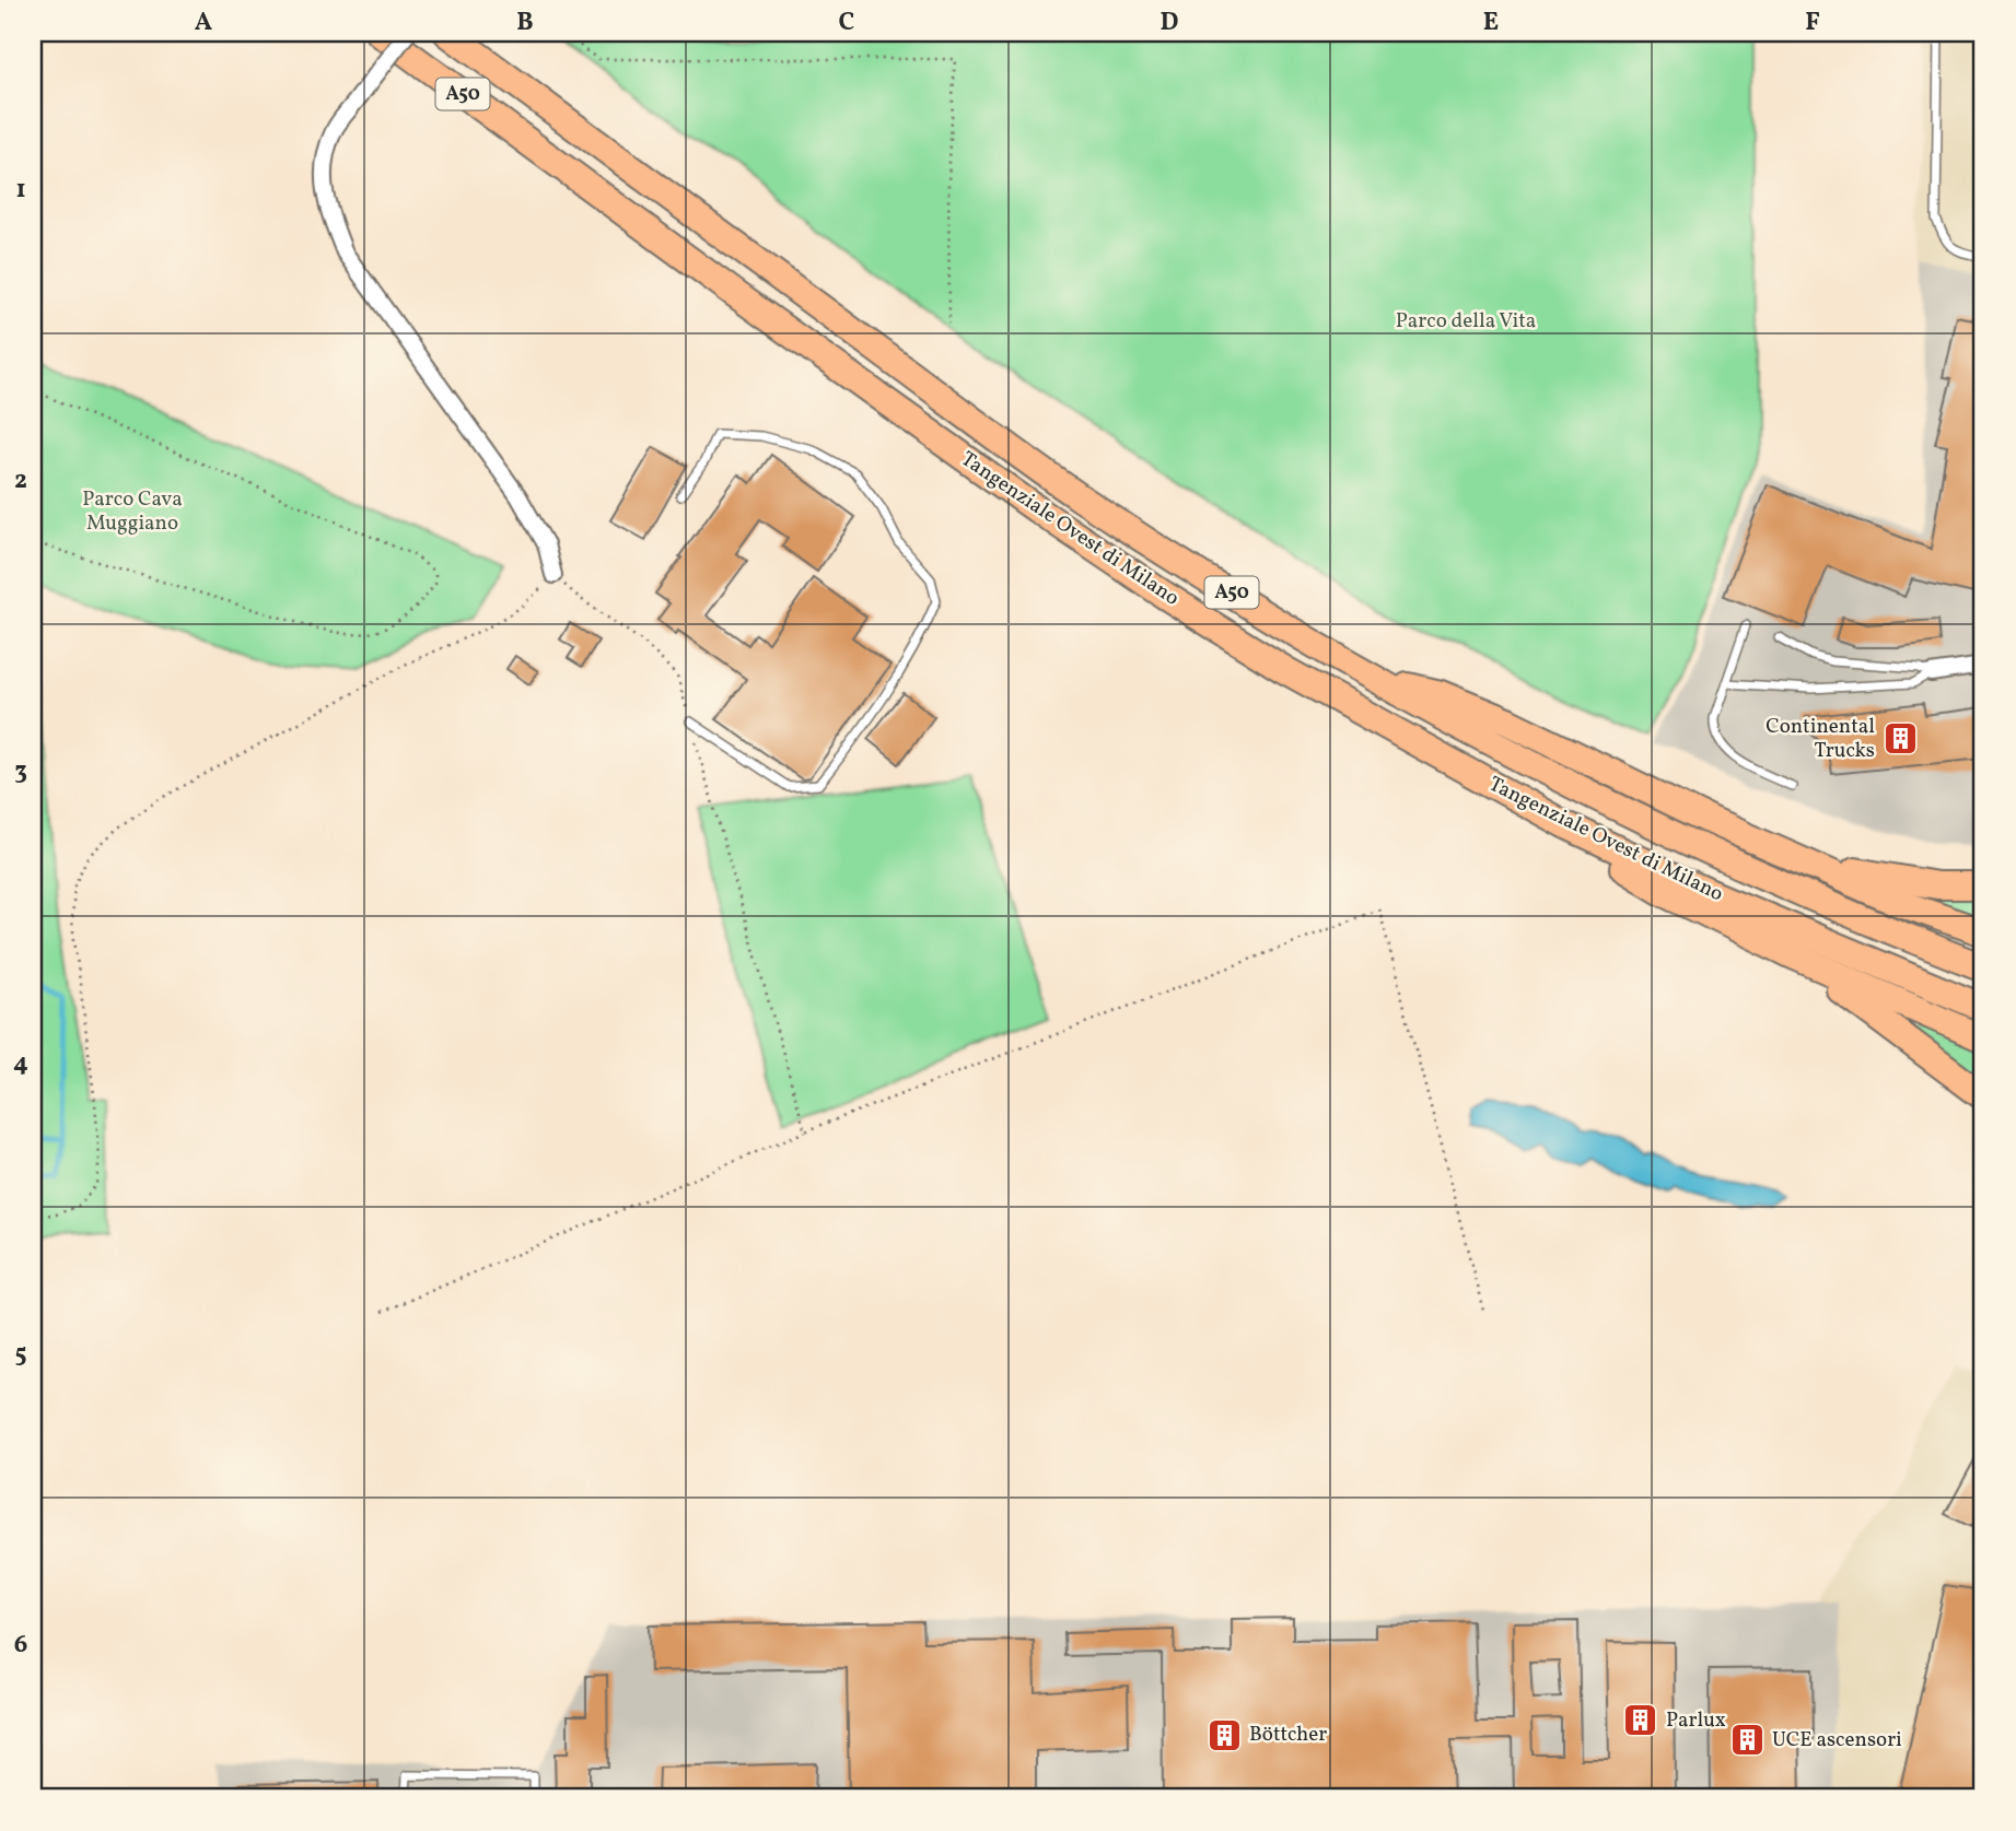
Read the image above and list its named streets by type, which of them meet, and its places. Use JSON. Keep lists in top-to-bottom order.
{
  "streets": {
    "highway": ["A50", "Tangenziale Ovest di Milano"]
  },
  "parks": ["Parco della Vita", "Parco Cava Muggiano"],
  "places": {
    "building": [
      "Continental Trucks",
      "Parlux",
      "Böttcher",
      "UCE ascensori"
    ]
  },
  "grid": {
    "columns": [
      "A",
      "B",
      "C",
      "D",
      "E",
      "F"
    ],
    "rows": [
      "1",
      "2",
      "3",
      "4",
      "5",
      "6"
    ]
  }
}
